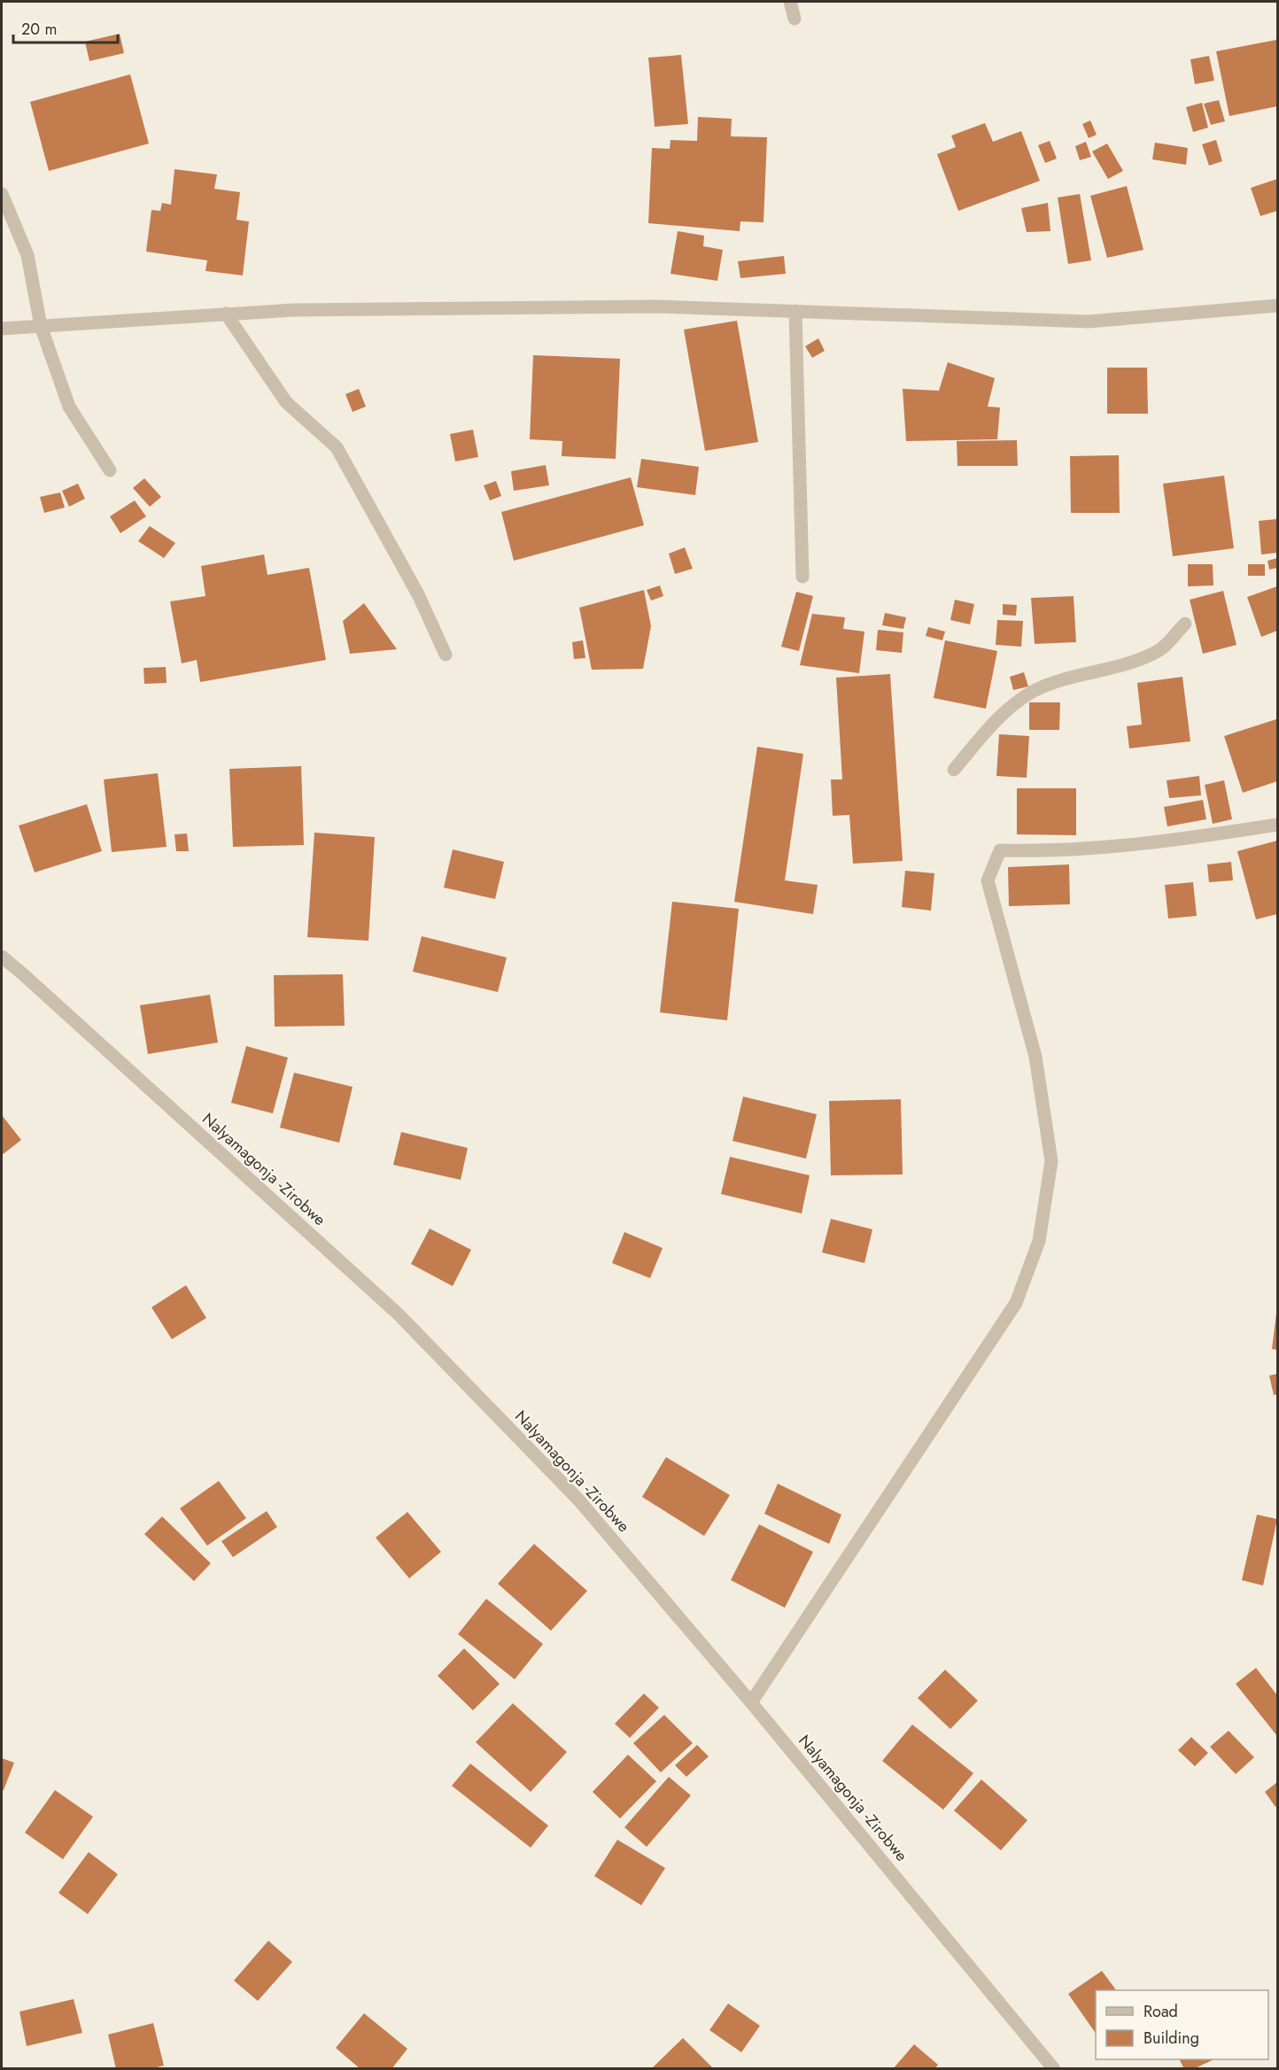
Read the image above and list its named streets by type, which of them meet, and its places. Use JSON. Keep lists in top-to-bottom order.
{
  "streets": {
    "street": ["Nalyamagonja -Zirobwe"]
  },
  "legend": ["Road", "Building"],
  "scale_bar": "20 m"
}
